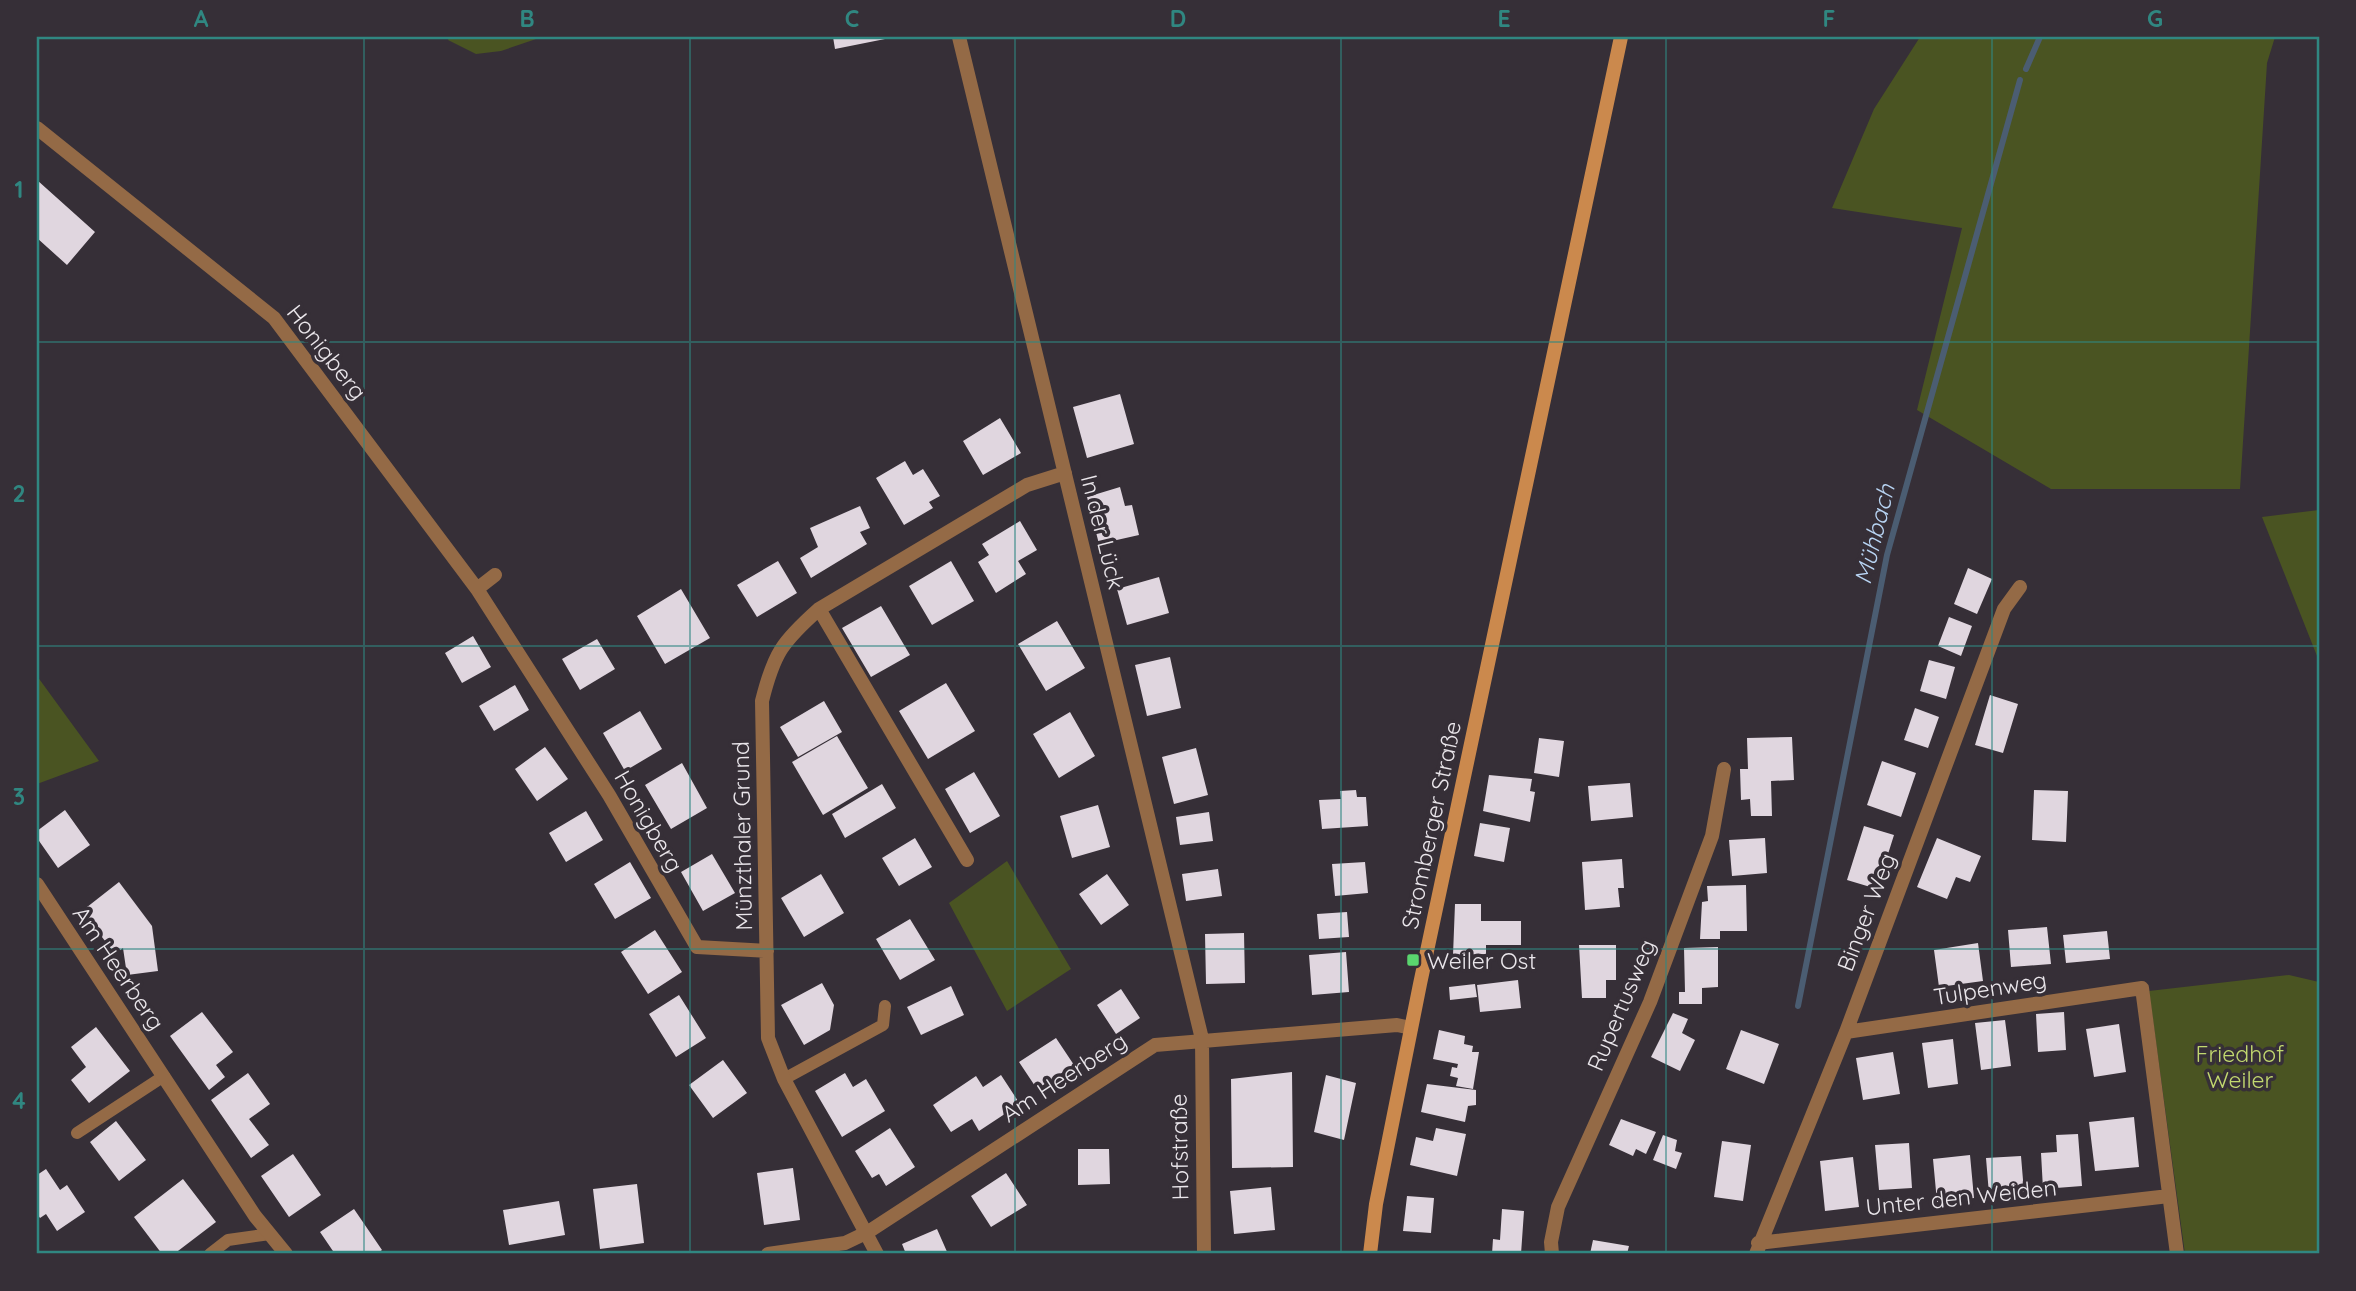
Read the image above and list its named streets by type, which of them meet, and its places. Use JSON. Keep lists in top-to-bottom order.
{
  "streets": {
    "main road": ["Stromberger Straße"],
    "street": [
      "Honigberg",
      "In der Lück",
      "Münzthaler Grund",
      "Binger Weg",
      "Am Heerberg",
      "Tulpenweg",
      "Rupertusweg",
      "Hofstraße",
      "Unter den Weiden"
    ]
  },
  "crossings": [
    ["Honigberg", "Münzthaler Grund"],
    ["In der Lück", "Münzthaler Grund"],
    ["In der Lück", "Am Heerberg"],
    ["In der Lück", "Hofstraße"],
    ["Stromberger Straße", "Am Heerberg"],
    ["Münzthaler Grund", "Am Heerberg"],
    ["Binger Weg", "Tulpenweg"],
    ["Binger Weg", "Unter den Weiden"],
    ["Am Heerberg", "Hofstraße"],
    ["Tulpenweg", "Unter den Weiden"]
  ],
  "water": ["Mühbach"],
  "parks": ["Friedhof Weiler"],
  "places": {
    "transit": ["Weiler Ost"]
  },
  "grid": {
    "columns": [
      "A",
      "B",
      "C",
      "D",
      "E",
      "F",
      "G"
    ],
    "rows": [
      "1",
      "2",
      "3",
      "4"
    ]
  }
}
